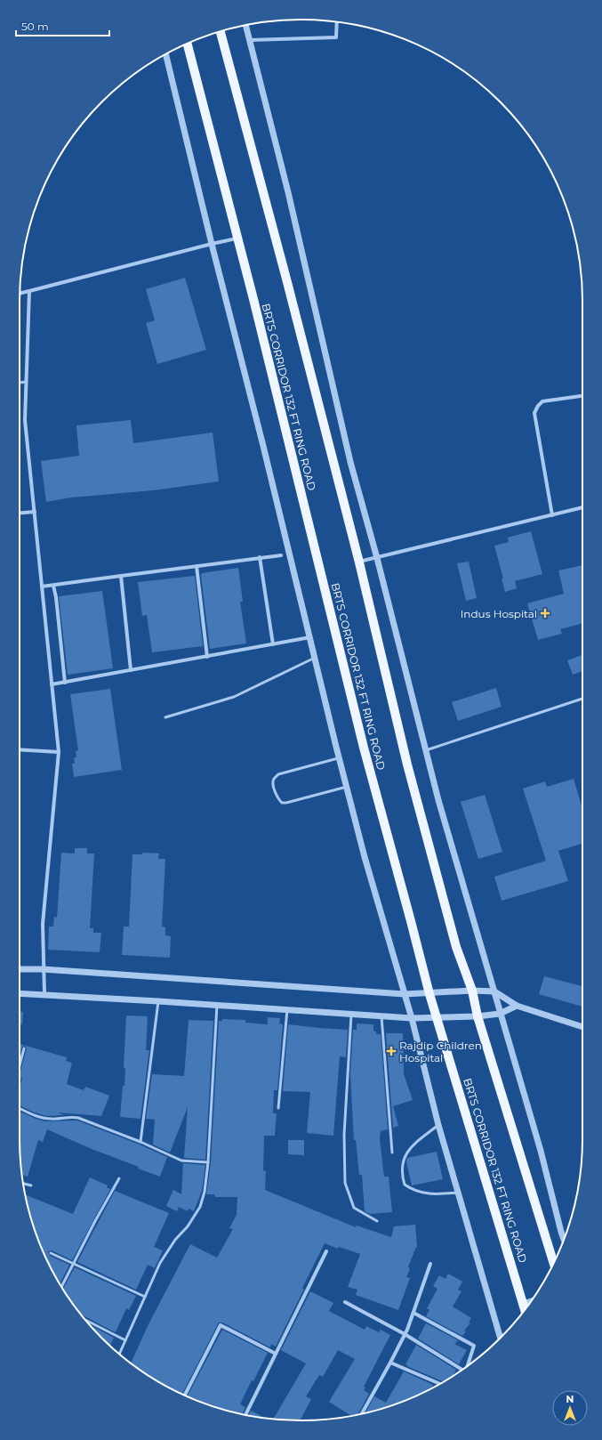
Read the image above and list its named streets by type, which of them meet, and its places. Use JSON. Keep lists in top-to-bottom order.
{
  "streets": {
    "main road": ["BRTS CORRIDOR 132 FT RING ROAD"]
  },
  "places": {
    "health": ["Indus Hospital", "Rajdip Children Hospital"]
  },
  "scale_bar": "50 m",
  "north": "top"
}
